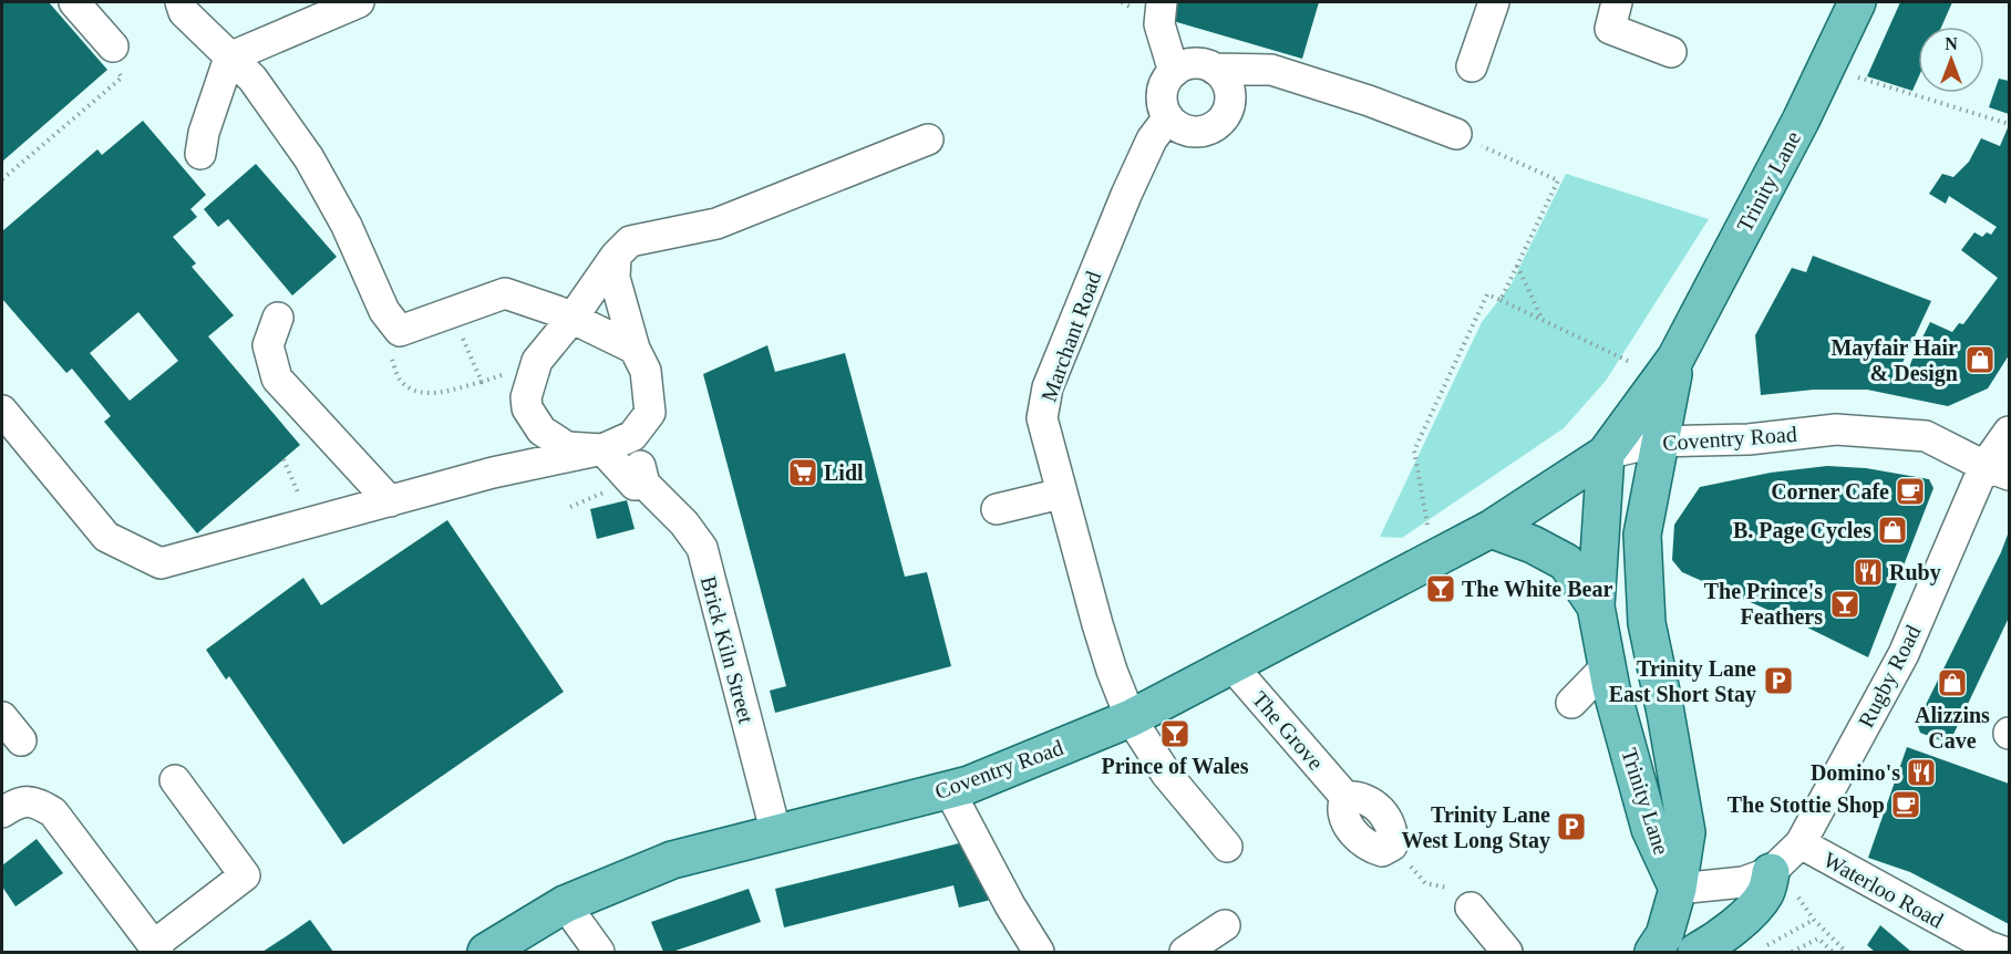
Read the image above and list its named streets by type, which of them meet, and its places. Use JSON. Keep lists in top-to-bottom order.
{
  "streets": {
    "main road": ["Trinity Lane", "Coventry Road", "Rugby Road"],
    "street": [
      "Marchant Road",
      "Brick Kiln Street",
      "The Grove",
      "Waterloo Road"
    ]
  },
  "crossings": [
    ["Trinity Lane", "Coventry Road"],
    ["Trinity Lane", "Rugby Road"],
    ["Marchant Road", "Coventry Road"],
    ["Coventry Road", "Brick Kiln Street"],
    ["Coventry Road", "Rugby Road"],
    ["Coventry Road", "The Grove"],
    ["Rugby Road", "Waterloo Road"]
  ],
  "places": {
    "shop": ["Mayfair Hair & Design", "B. Page Cycles", "Alizzins Cave"],
    "supermarket": ["Lidl"],
    "cafe": ["Corner Cafe", "The Stottie Shop"],
    "restaurant": ["Ruby", "Domino's"],
    "bar": ["The White Bear", "The Prince's Feathers", "Prince of Wales"],
    "parking": ["Trinity Lane East Short Stay", "Trinity Lane West Long Stay"]
  },
  "north": "top"
}
